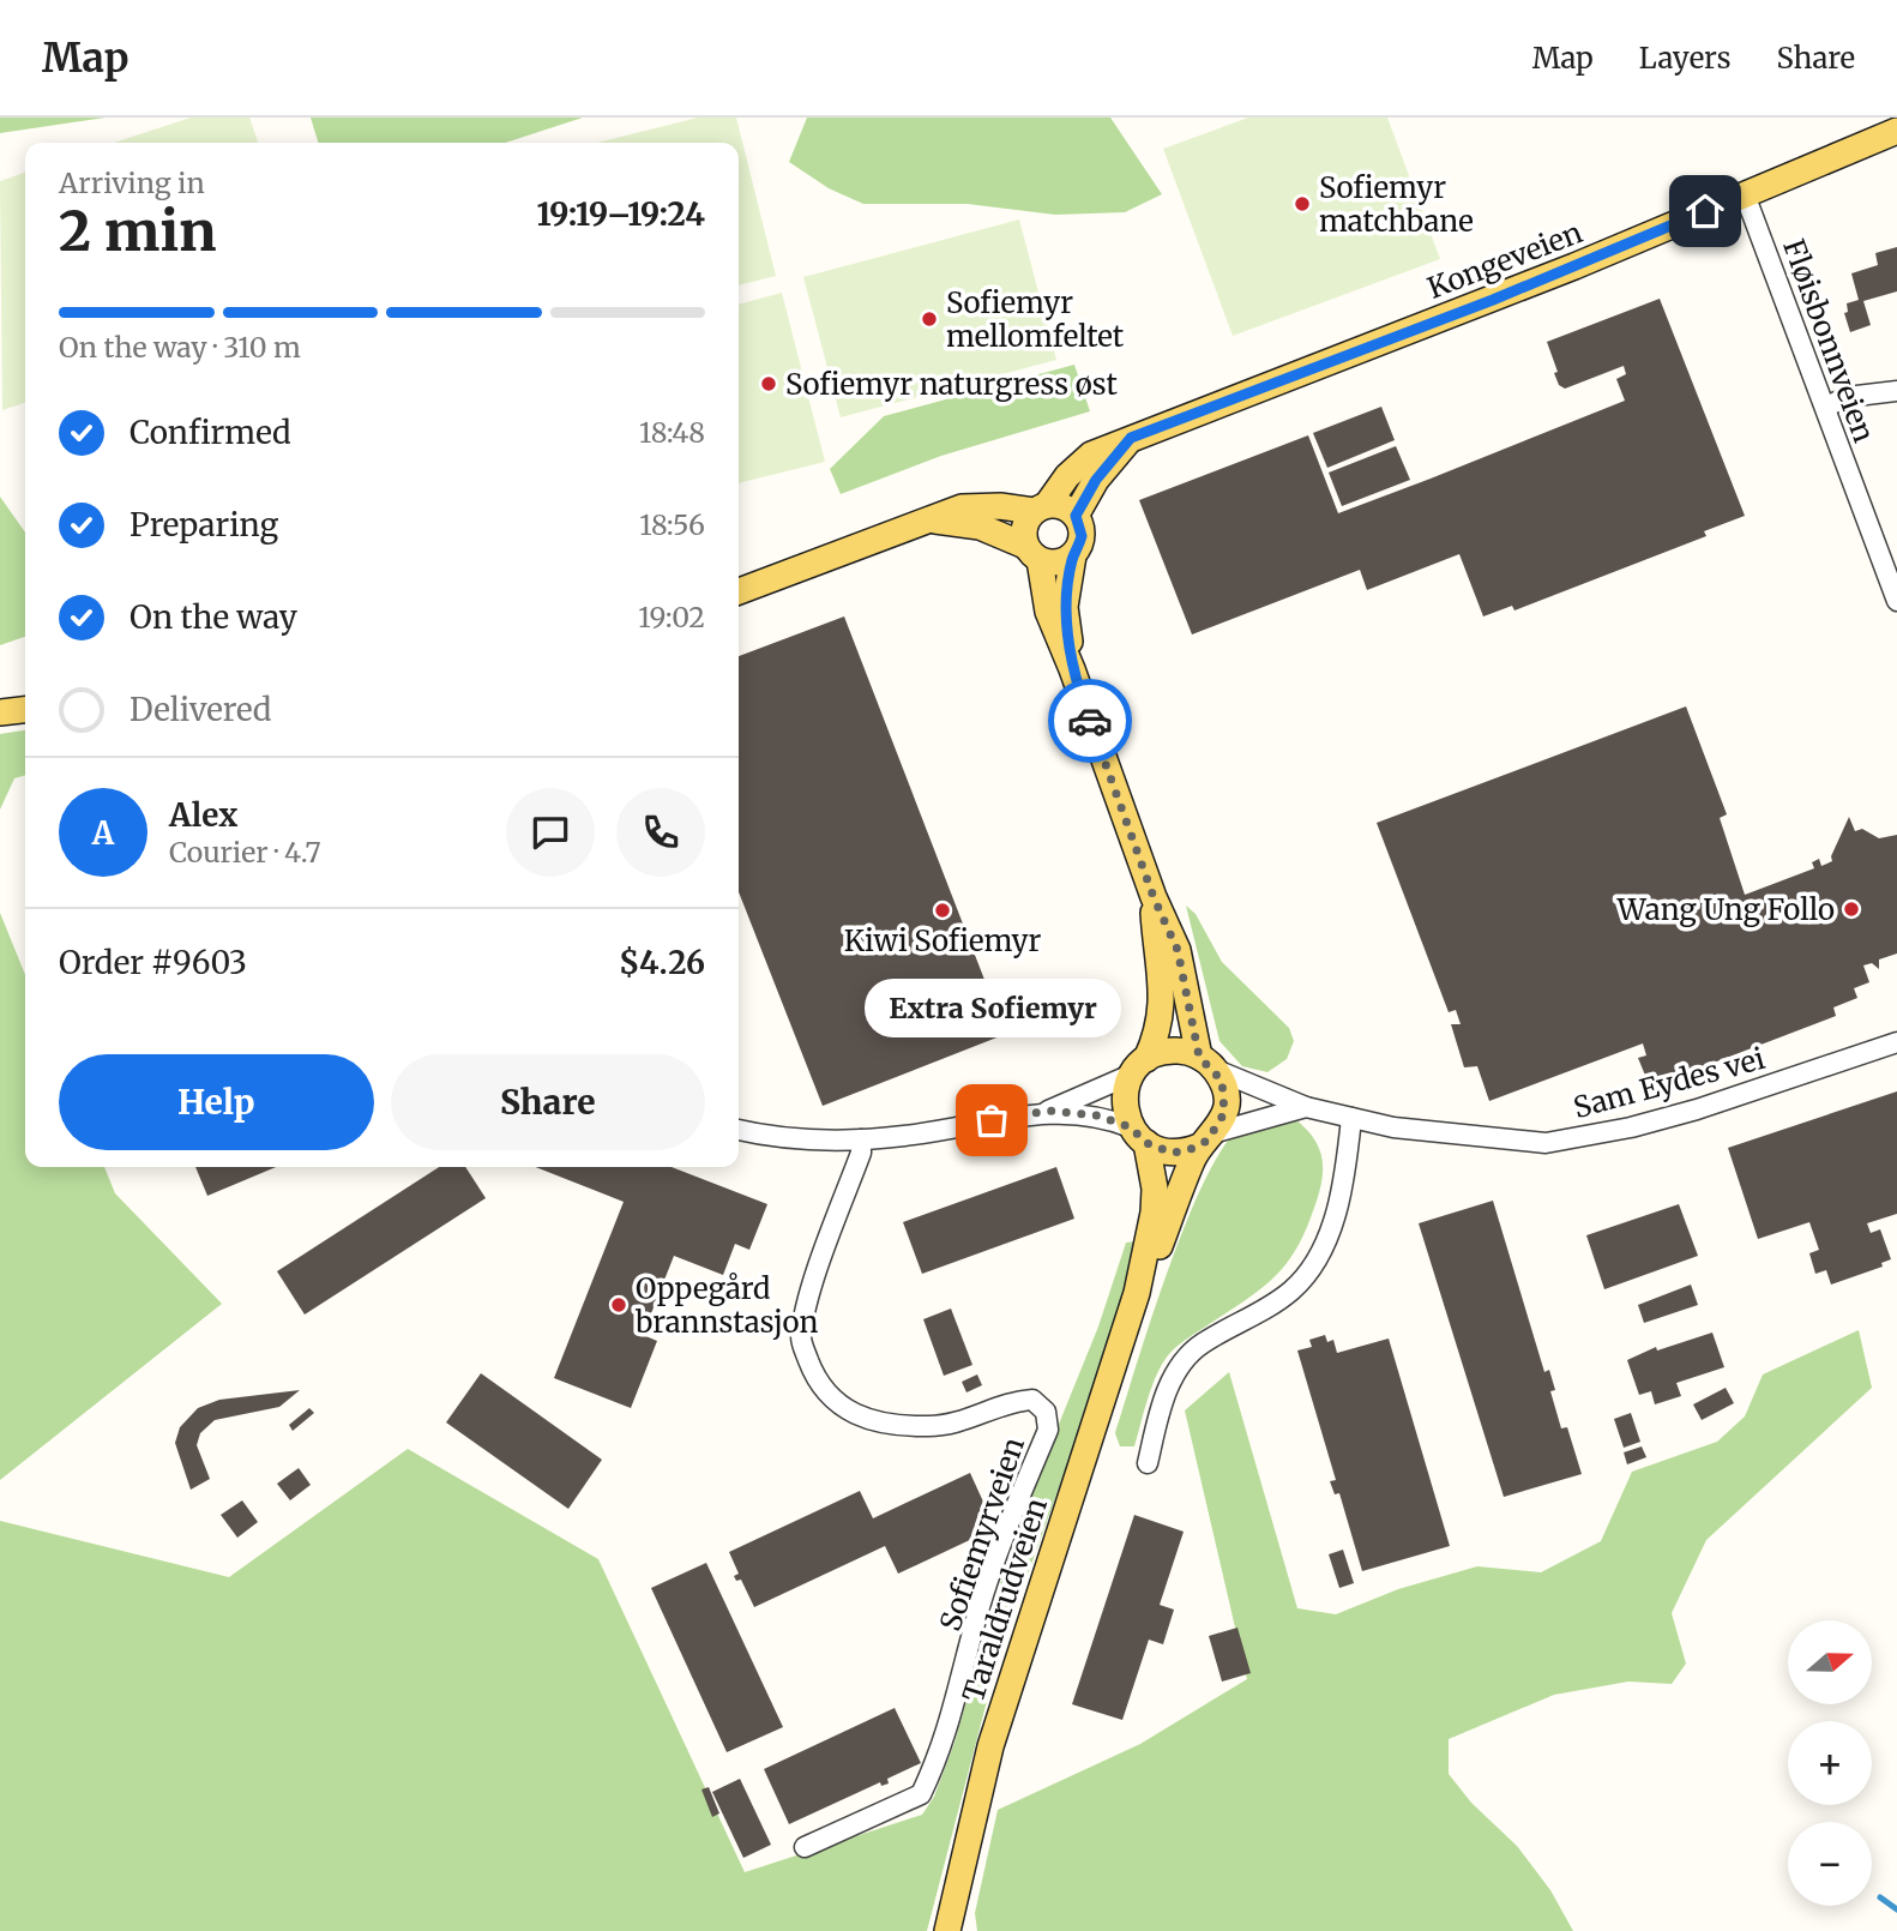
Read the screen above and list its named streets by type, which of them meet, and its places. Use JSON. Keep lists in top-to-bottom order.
{
  "streets": {
    "main road": ["Kongeveien", "Taraldrudveien"],
    "street": ["Fløisbonnveien", "Sam Eydes vei", "Sofiemyrveien"]
  },
  "crossings": [
    ["Kongeveien", "Fløisbonnveien"],
    ["Sam Eydes vei", "Taraldrudveien"]
  ],
  "places": [
    "Sofiemyr matchbane",
    "Sofiemyr mellomfeltet",
    "Sofiemyr naturgress øst",
    "Wang Ung Follo",
    "Kiwi Sofiemyr",
    "Extra Sofiemyr",
    "Oppegård brannstasjon"
  ],
  "north": "right",
  "page": {
    "header": "Map",
    "nav": ["Map", "Layers", "Share"],
    "heading": ["2 min", "Arriving in", "19:19–19:24"],
    "panel": [
      "Alex",
      "Courier · 4.7",
      "Order #9603",
      "$4.26"
    ],
    "bar": "On the way · 310 m",
    "list": [
      ["Confirmed", "18:48"],
      ["Preparing", "18:56"],
      ["On the way", "19:02"],
      "Delivered"
    ],
    "round": "A",
    "bubble": "Extra Sofiemyr",
    "buttons": ["Help", "Share"],
    "map_buttons": ["+", "−"]
  }
}
